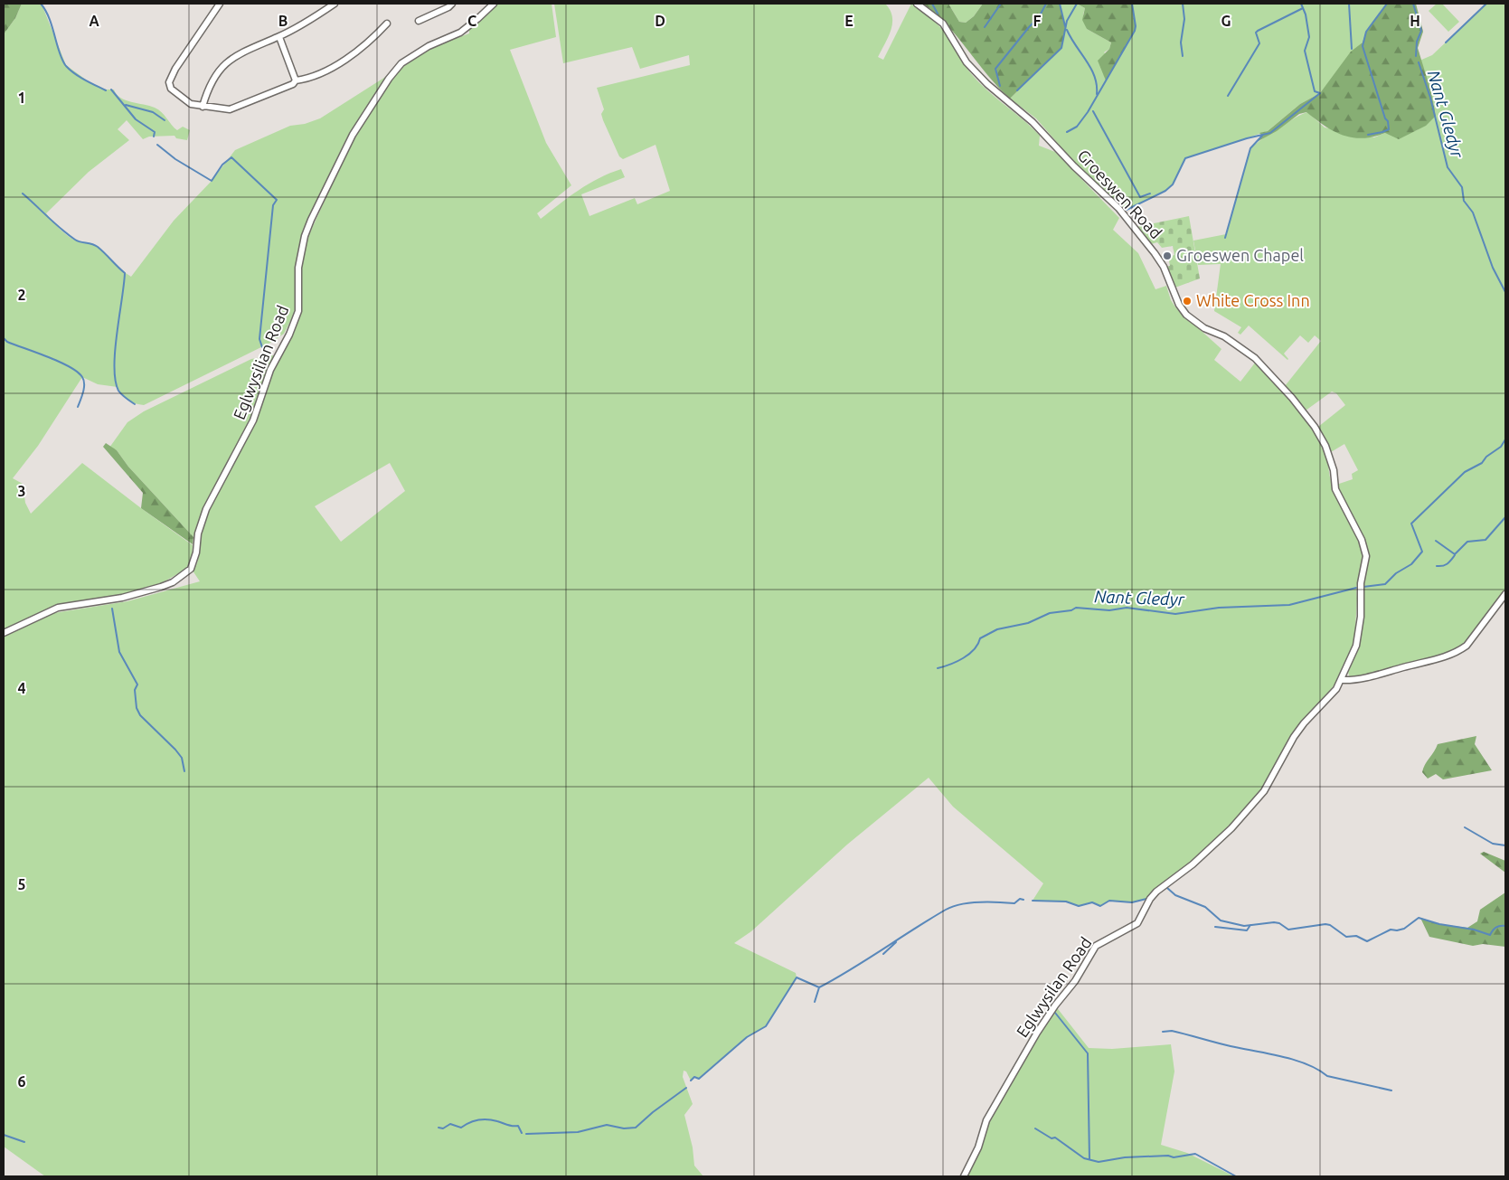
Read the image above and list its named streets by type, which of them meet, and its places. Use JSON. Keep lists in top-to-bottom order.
{
  "streets": {
    "street": ["Groeswen Road", "Eglwysilian Road", "Eglwysilan Road"]
  },
  "crossings": [
    ["Groeswen Road", "Eglwysilan Road"]
  ],
  "water": ["Nant Gledyr"],
  "places": ["Groeswen Chapel", "White Cross Inn"],
  "grid": {
    "columns": [
      "A",
      "B",
      "C",
      "D",
      "E",
      "F",
      "G",
      "H"
    ],
    "rows": [
      "1",
      "2",
      "3",
      "4",
      "5",
      "6"
    ]
  }
}
